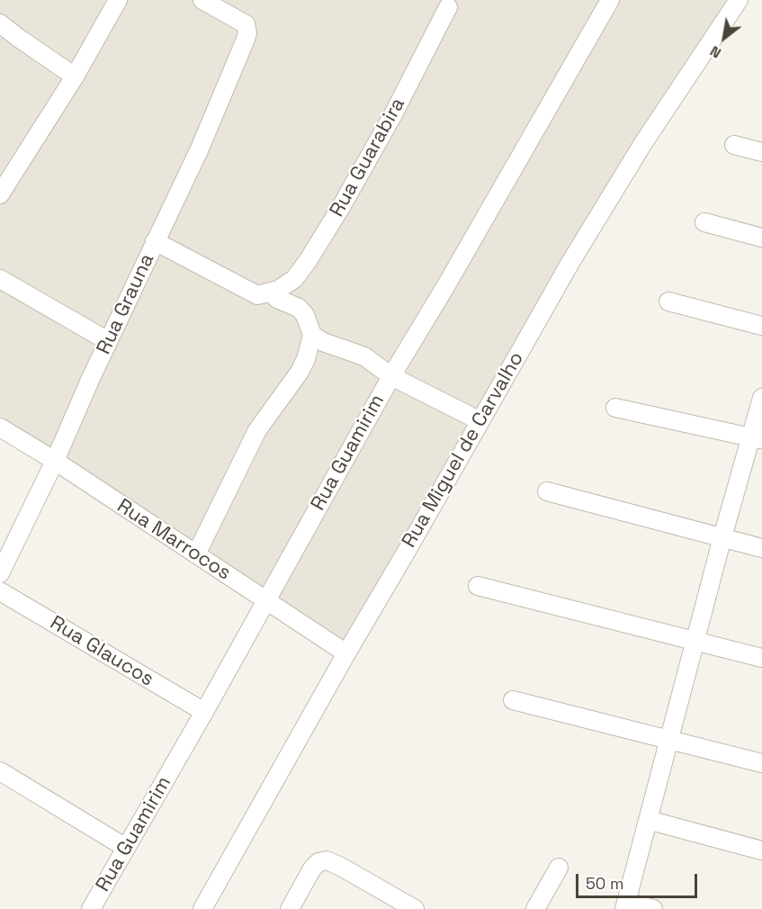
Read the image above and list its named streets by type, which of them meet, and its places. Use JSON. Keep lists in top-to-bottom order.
{
  "streets": {
    "street": [
      "Rua Guarabira",
      "Rua Grauna",
      "Rua Miguel de Carvalho",
      "Rua Guamirim",
      "Rua Marrocos",
      "Rua Glaucos"
    ]
  },
  "crossings": [
    ["Rua Grauna", "Rua Marrocos"],
    ["Rua Miguel de Carvalho", "Rua Marrocos"],
    ["Rua Guamirim", "Rua Marrocos"],
    ["Rua Guamirim", "Rua Glaucos"]
  ],
  "scale_bar": "50 m",
  "north": "bottom left"
}
